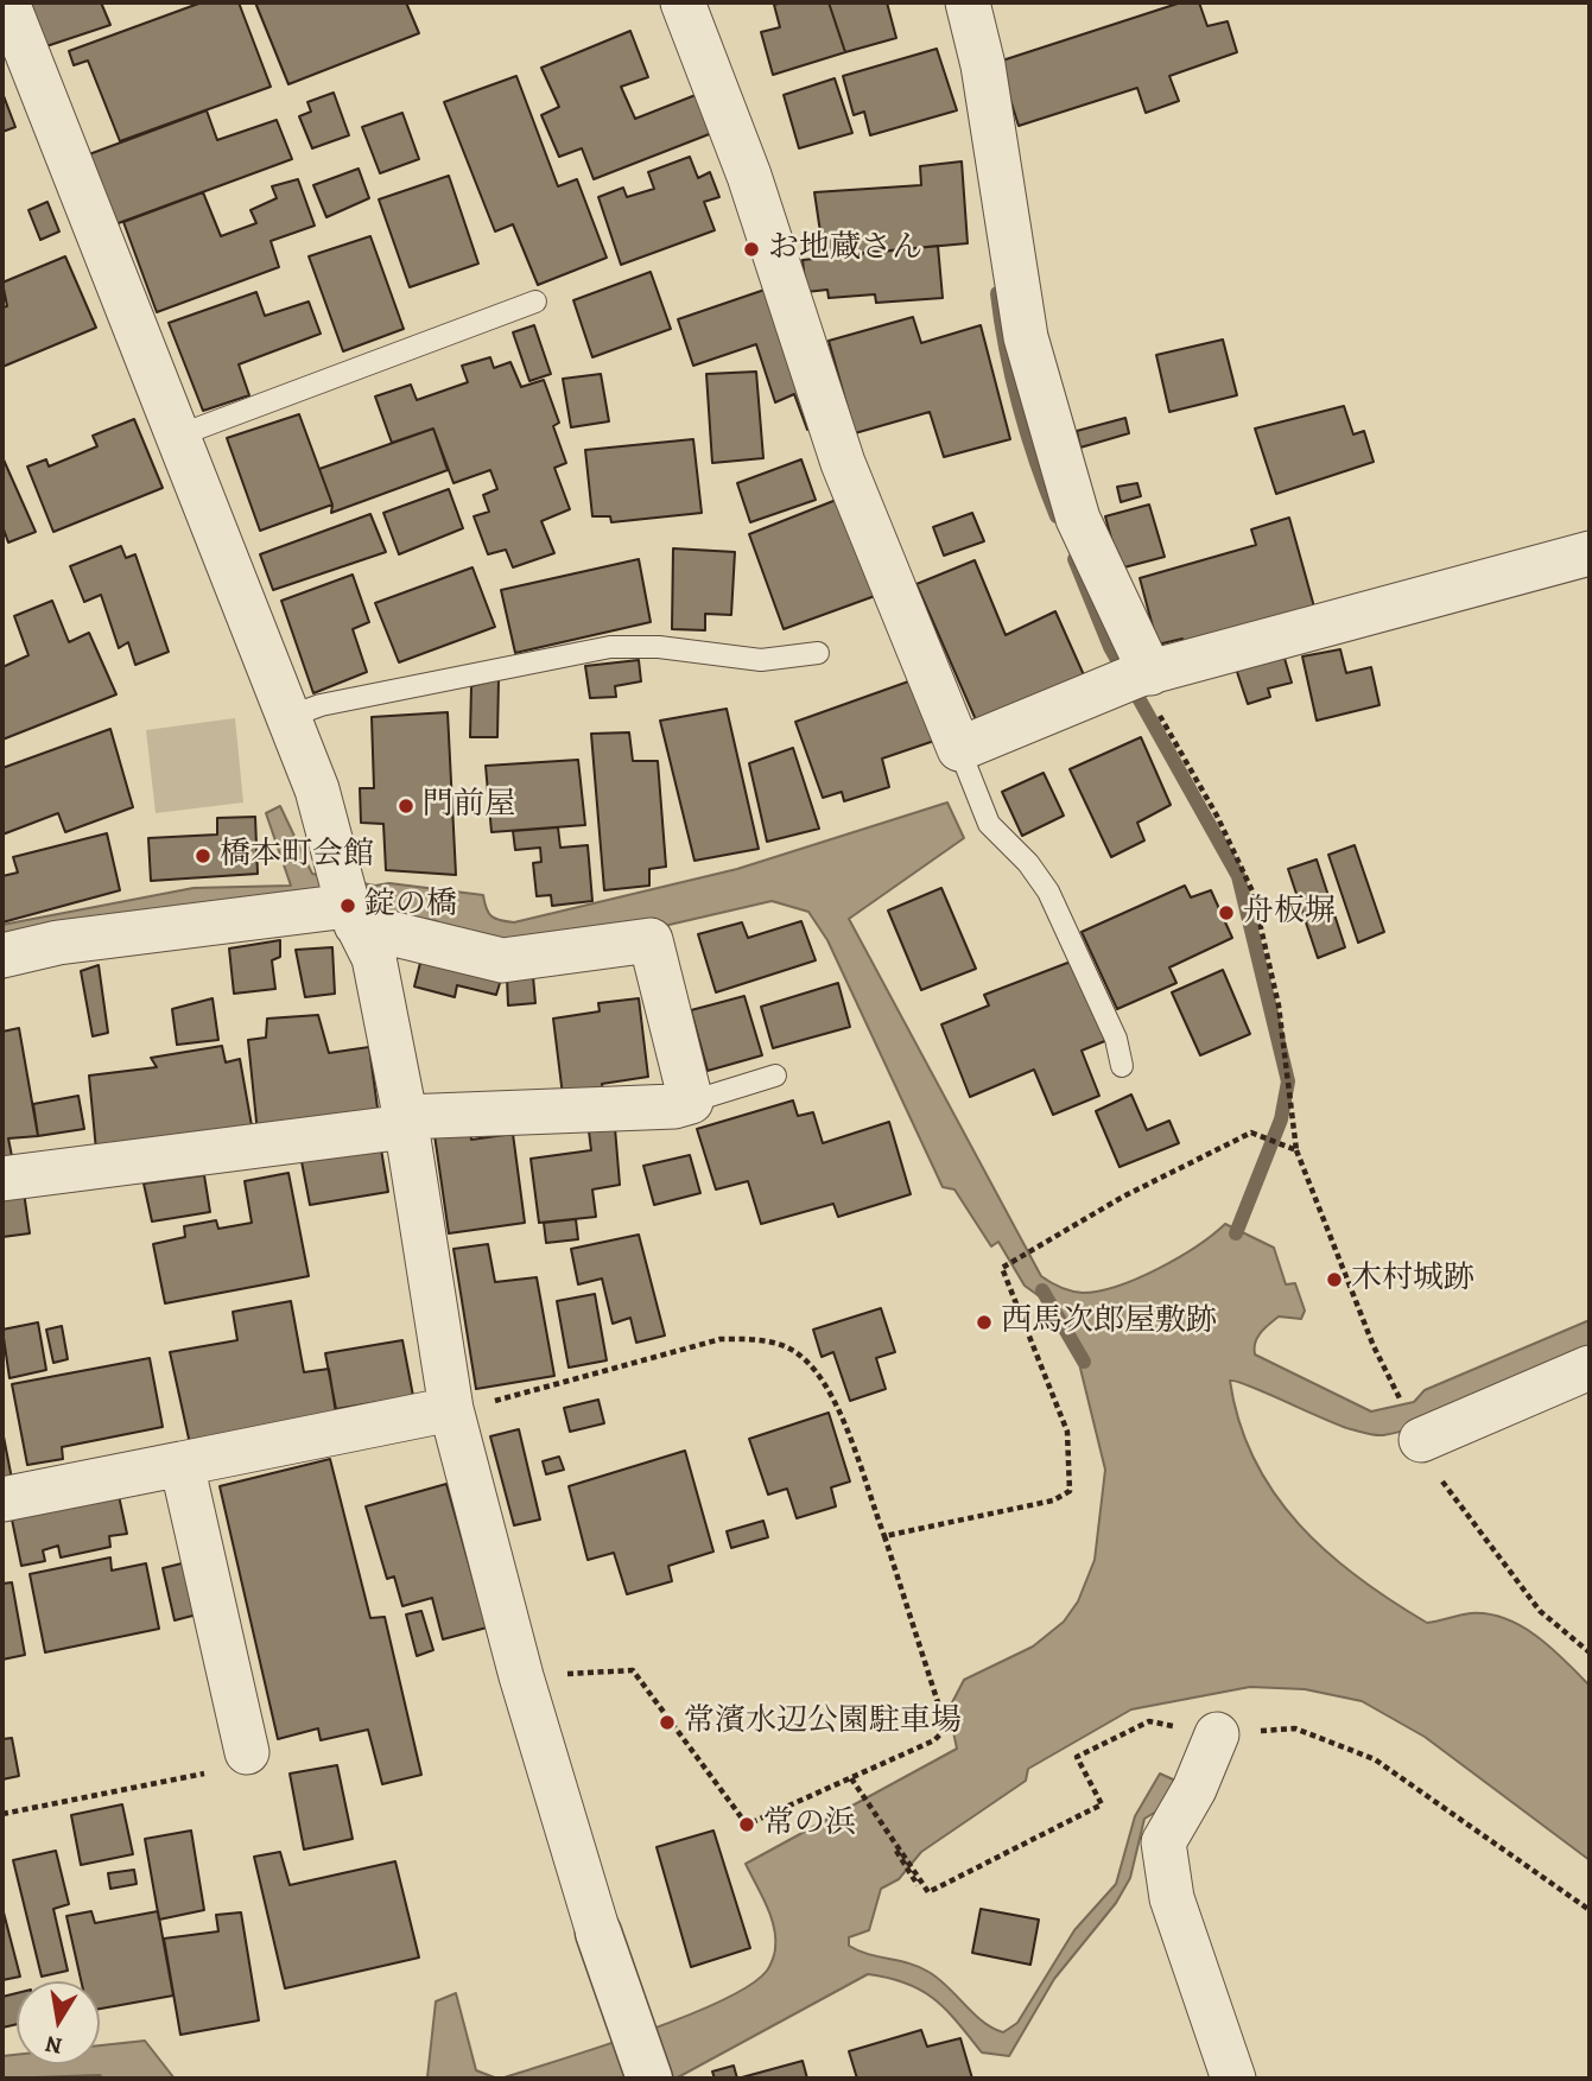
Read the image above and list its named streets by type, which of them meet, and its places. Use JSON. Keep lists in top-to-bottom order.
{
  "places": [
    "お地蔵さん",
    "門前屋",
    "橋本町会館",
    "錠の橋",
    "舟板塀",
    "木村城跡",
    "西馬次郎屋敷跡",
    "常濱水辺公園駐車場",
    "常の浜"
  ],
  "north": "bottom"
}
